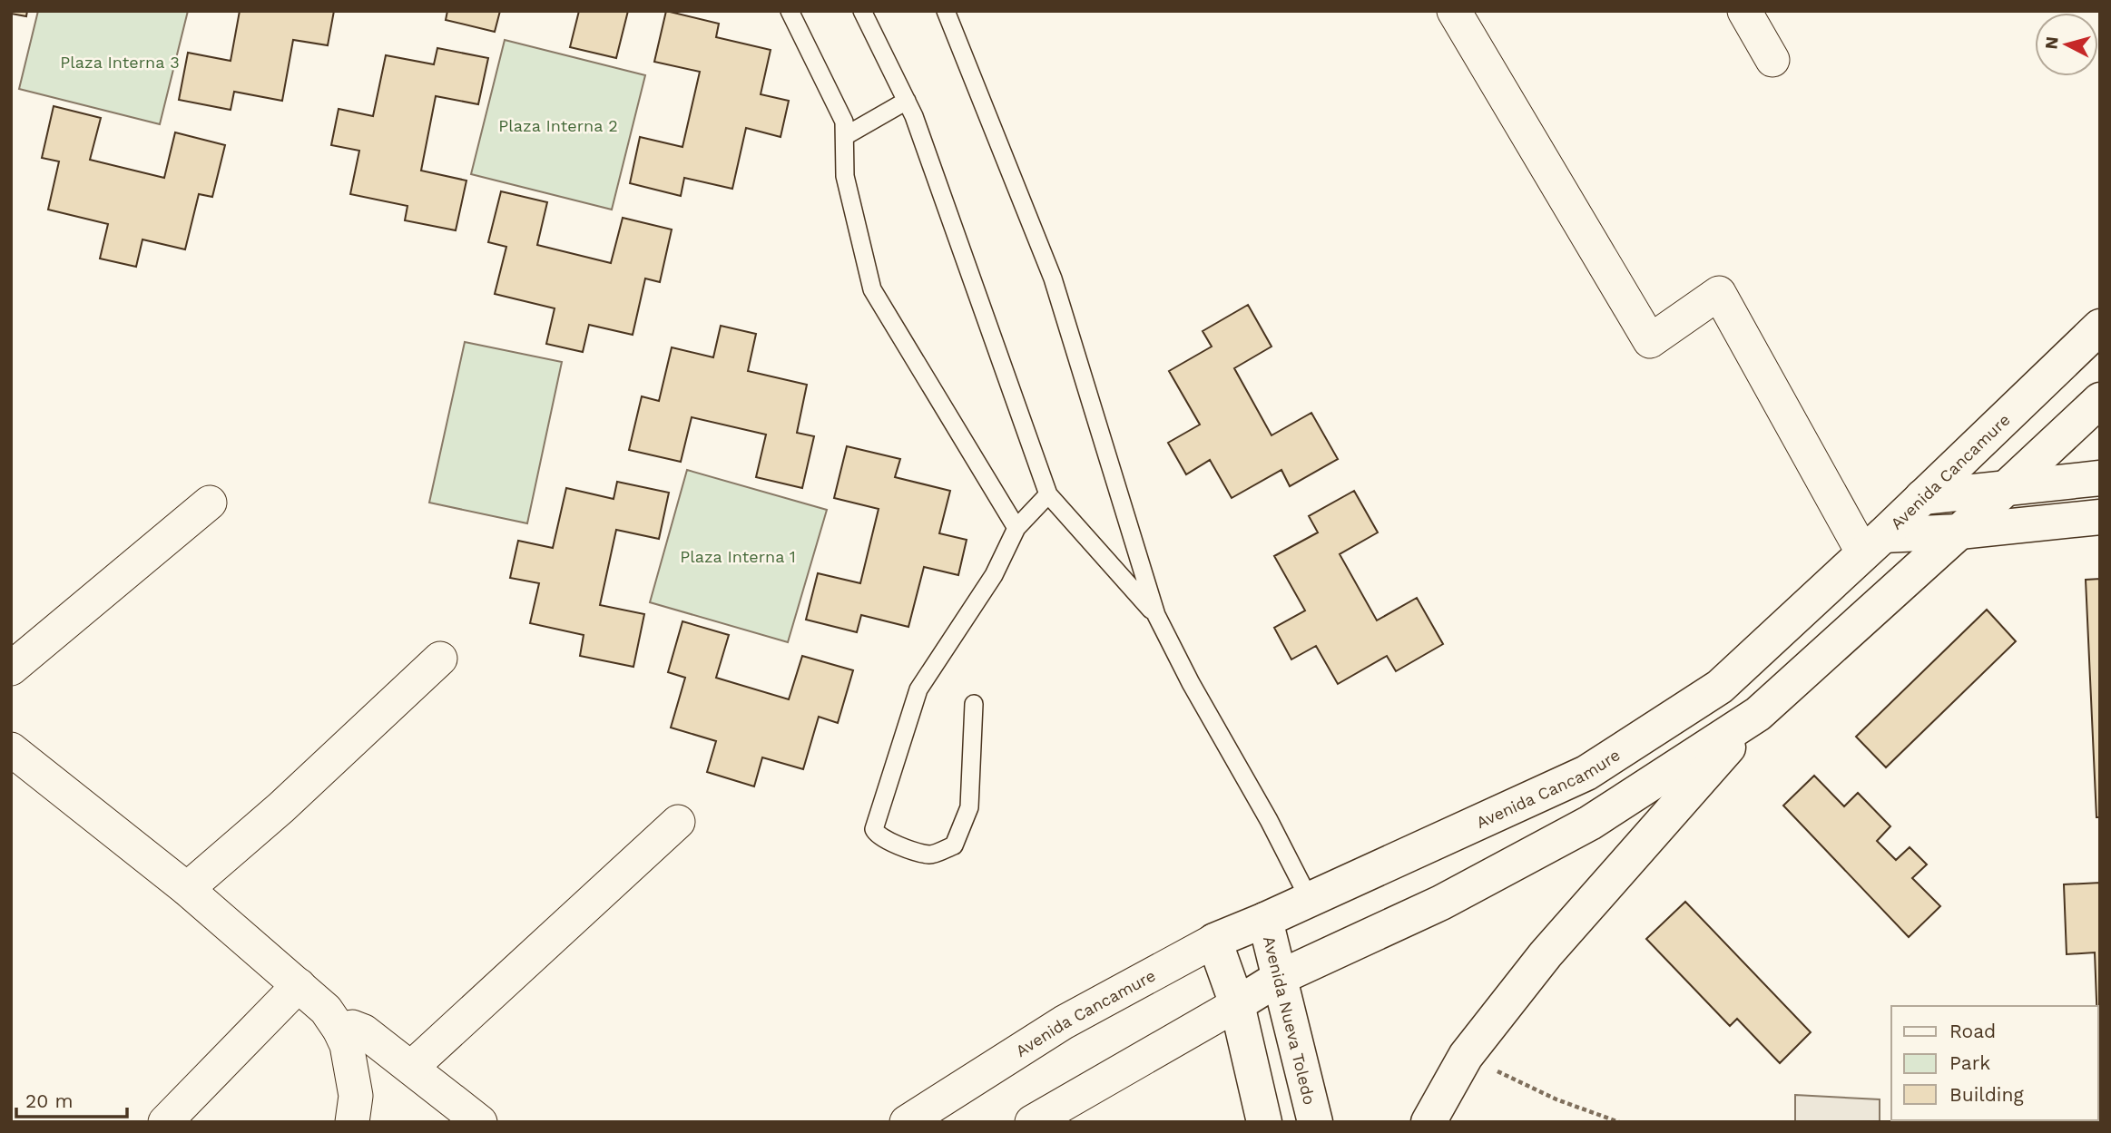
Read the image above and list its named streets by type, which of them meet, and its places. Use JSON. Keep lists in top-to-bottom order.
{
  "streets": {
    "main road": ["Avenida Cancamure", "Avenida Nueva Toledo"]
  },
  "crossings": [
    ["Avenida Cancamure", "Avenida Nueva Toledo"]
  ],
  "parks": ["Plaza Interna 3", "Plaza Interna 2", "Plaza Interna 1"],
  "legend": ["Road", "Park", "Building"],
  "scale_bar": "20 m",
  "north": "left"
}
